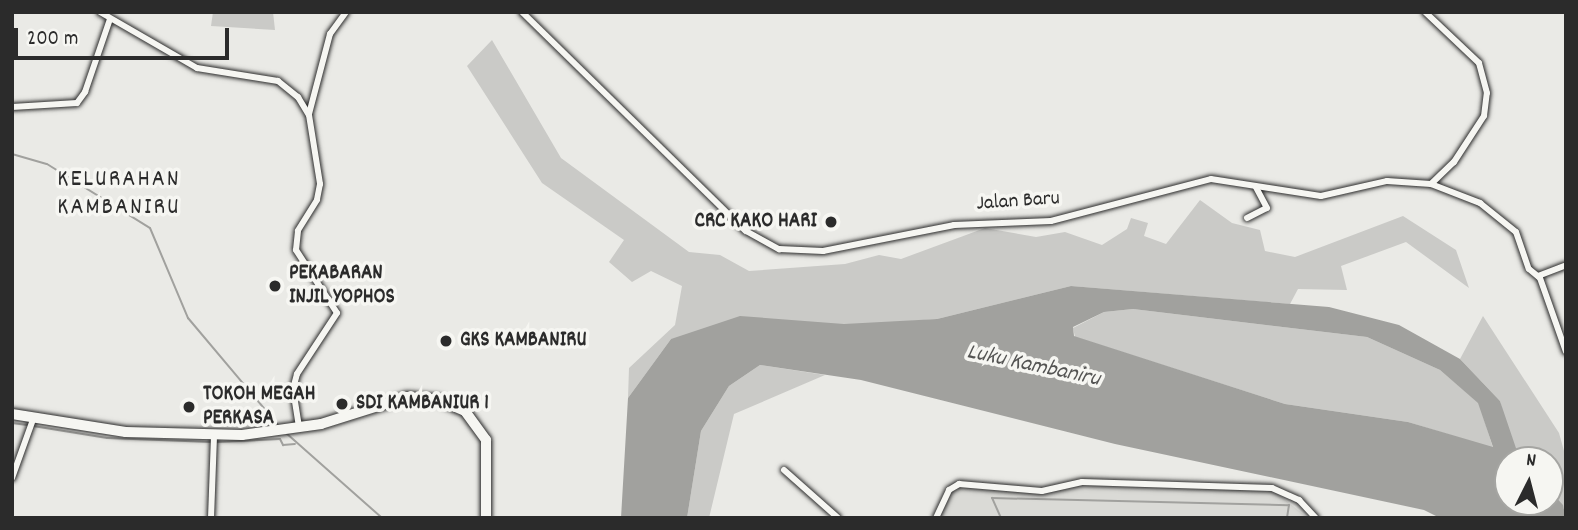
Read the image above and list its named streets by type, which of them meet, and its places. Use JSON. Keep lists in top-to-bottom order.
{
  "streets": {
    "street": ["Jalan Baru"]
  },
  "districts": ["KELURAHAN KAMBANIRU"],
  "water": ["Luku Kambaniru"],
  "places": [
    "CRC KAKO HARI",
    "PEKABARAN INJIL YOPHOS",
    "GKS KAMBANIRU",
    "SDI KAMBANIUR 1",
    "TOKOH MEGAH PERKASA"
  ],
  "scale_bar": "200 m",
  "north": "top"
}
